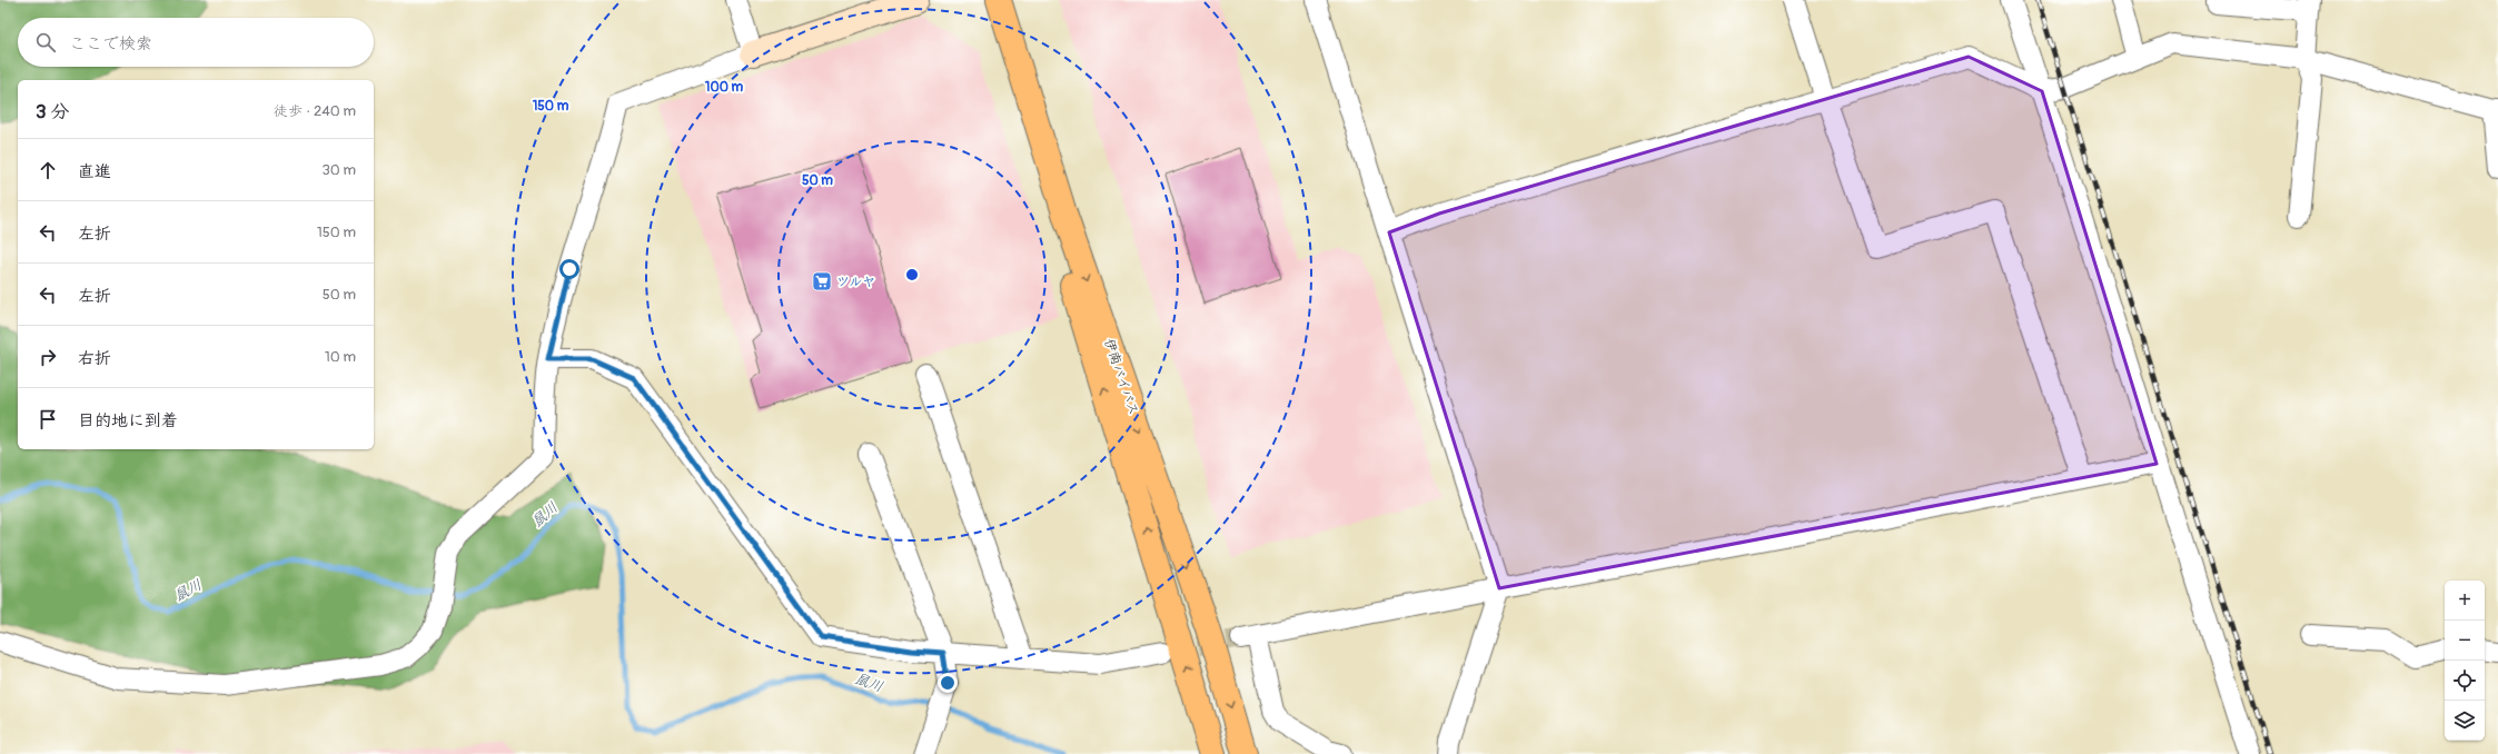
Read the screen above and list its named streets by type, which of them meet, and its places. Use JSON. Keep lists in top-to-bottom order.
{
  "streets": {
    "highway": ["伊南バイパス"]
  },
  "water": ["鼠川"],
  "places": {
    "supermarket": ["ツルヤ"]
  },
  "page": {
    "search": "ここで検索",
    "heading": ["3 分", "徒歩 · 240 m"],
    "list": [
      ["直進", "30 m"],
      ["左折", "150 m"],
      ["左折", "50 m"],
      ["右折", "10 m"],
      "目的地に到着"
    ],
    "map_buttons": ["+", "−"]
  },
  "rings": ["100 m", "150 m", "50 m"]
}
